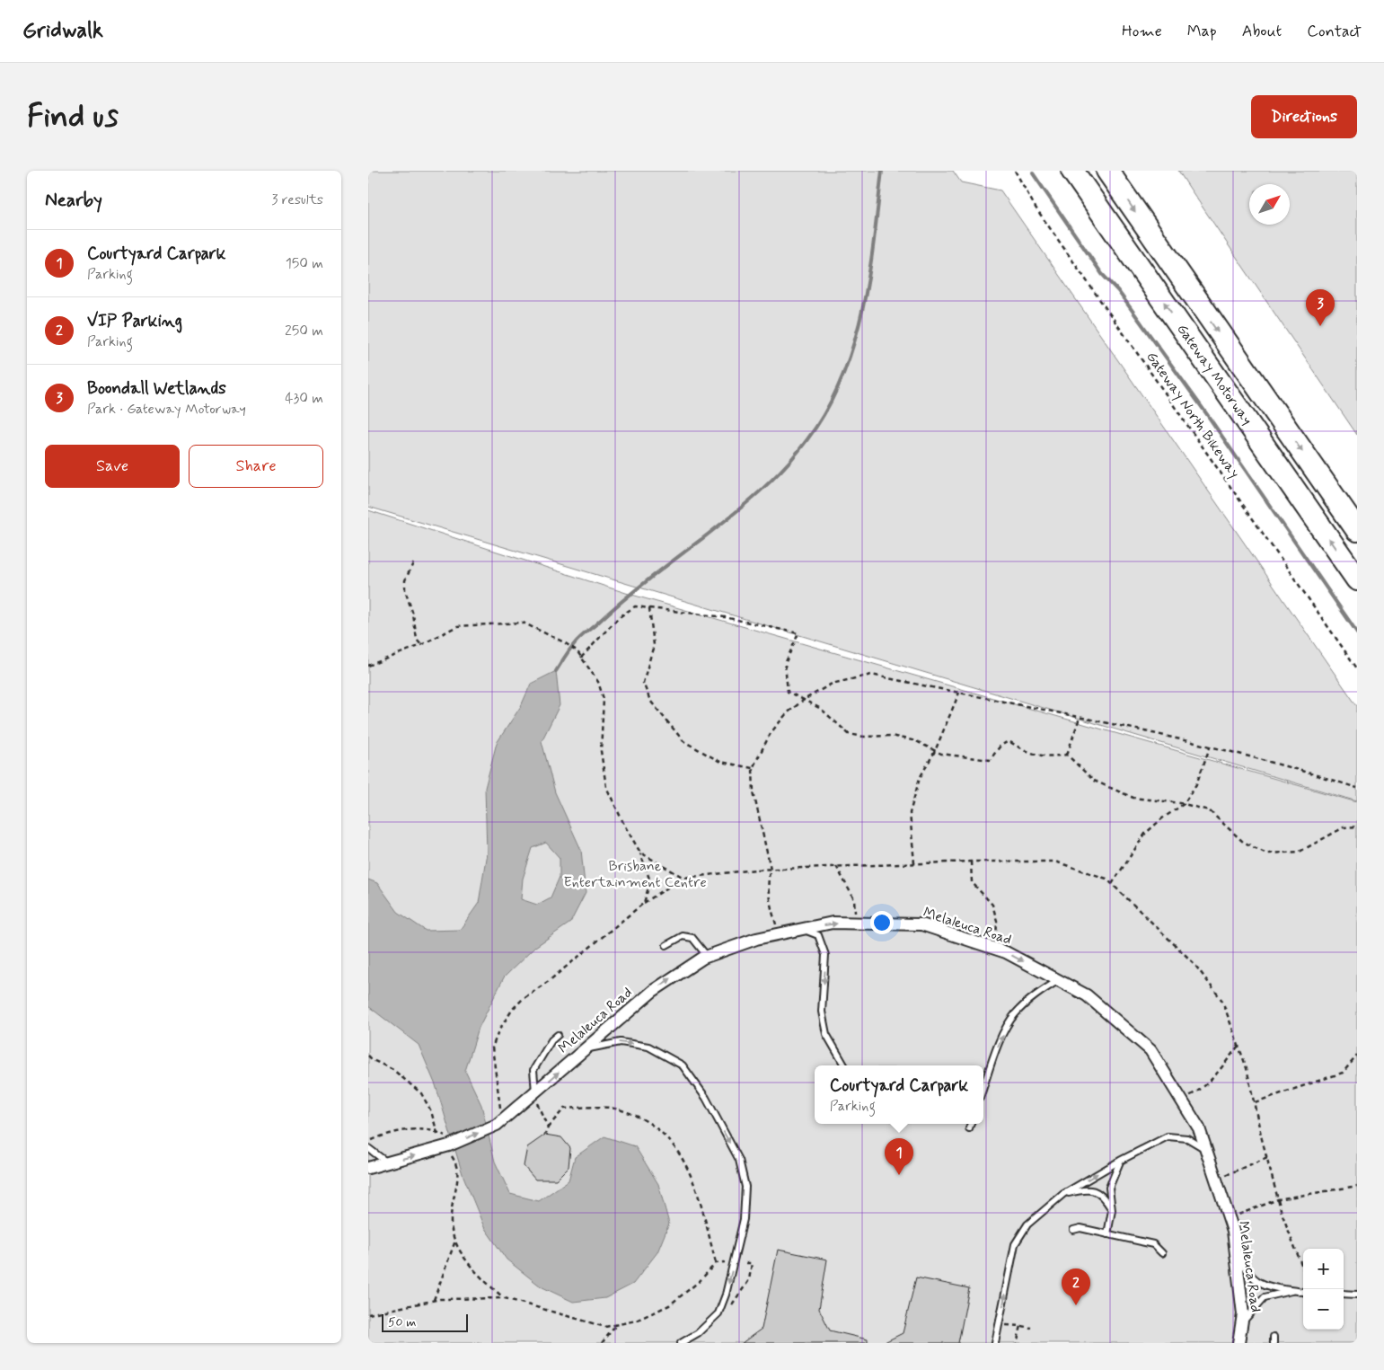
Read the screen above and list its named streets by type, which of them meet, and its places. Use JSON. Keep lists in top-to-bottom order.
{
  "streets": {
    "highway": ["Gateway Motorway"],
    "street": ["Melaleuca Road"],
    "path": ["Gateway North Bikeway"]
  },
  "one_way": ["Melaleuca Road"],
  "parks": ["Brisbane Entertainment Centre"],
  "scale_bar": "50 m",
  "north": "top right",
  "page": {
    "header": "Gridwalk",
    "nav": [
      "Home",
      "Map",
      "About",
      "Contact"
    ],
    "buttons": [
      "Directions",
      ["Save", "Share"]
    ],
    "title": "Find us",
    "heading": ["Nearby", "3 results"],
    "list": [
      {
        "mark": "1",
        "name": "Courtyard Carpark",
        "note": "Parking",
        "value": "150 m"
      },
      {
        "mark": "2",
        "name": "VIP Parking",
        "note": "Parking",
        "value": "250 m"
      },
      {
        "mark": "3",
        "name": "Boondall Wetlands",
        "note": "Park · Gateway Motorway",
        "value": "430 m"
      }
    ],
    "pins": ["3", "1", "2"],
    "popup": ["Courtyard Carpark", "Parking"],
    "map_buttons": ["+", "−"],
    "scale": "50 m"
  }
}
